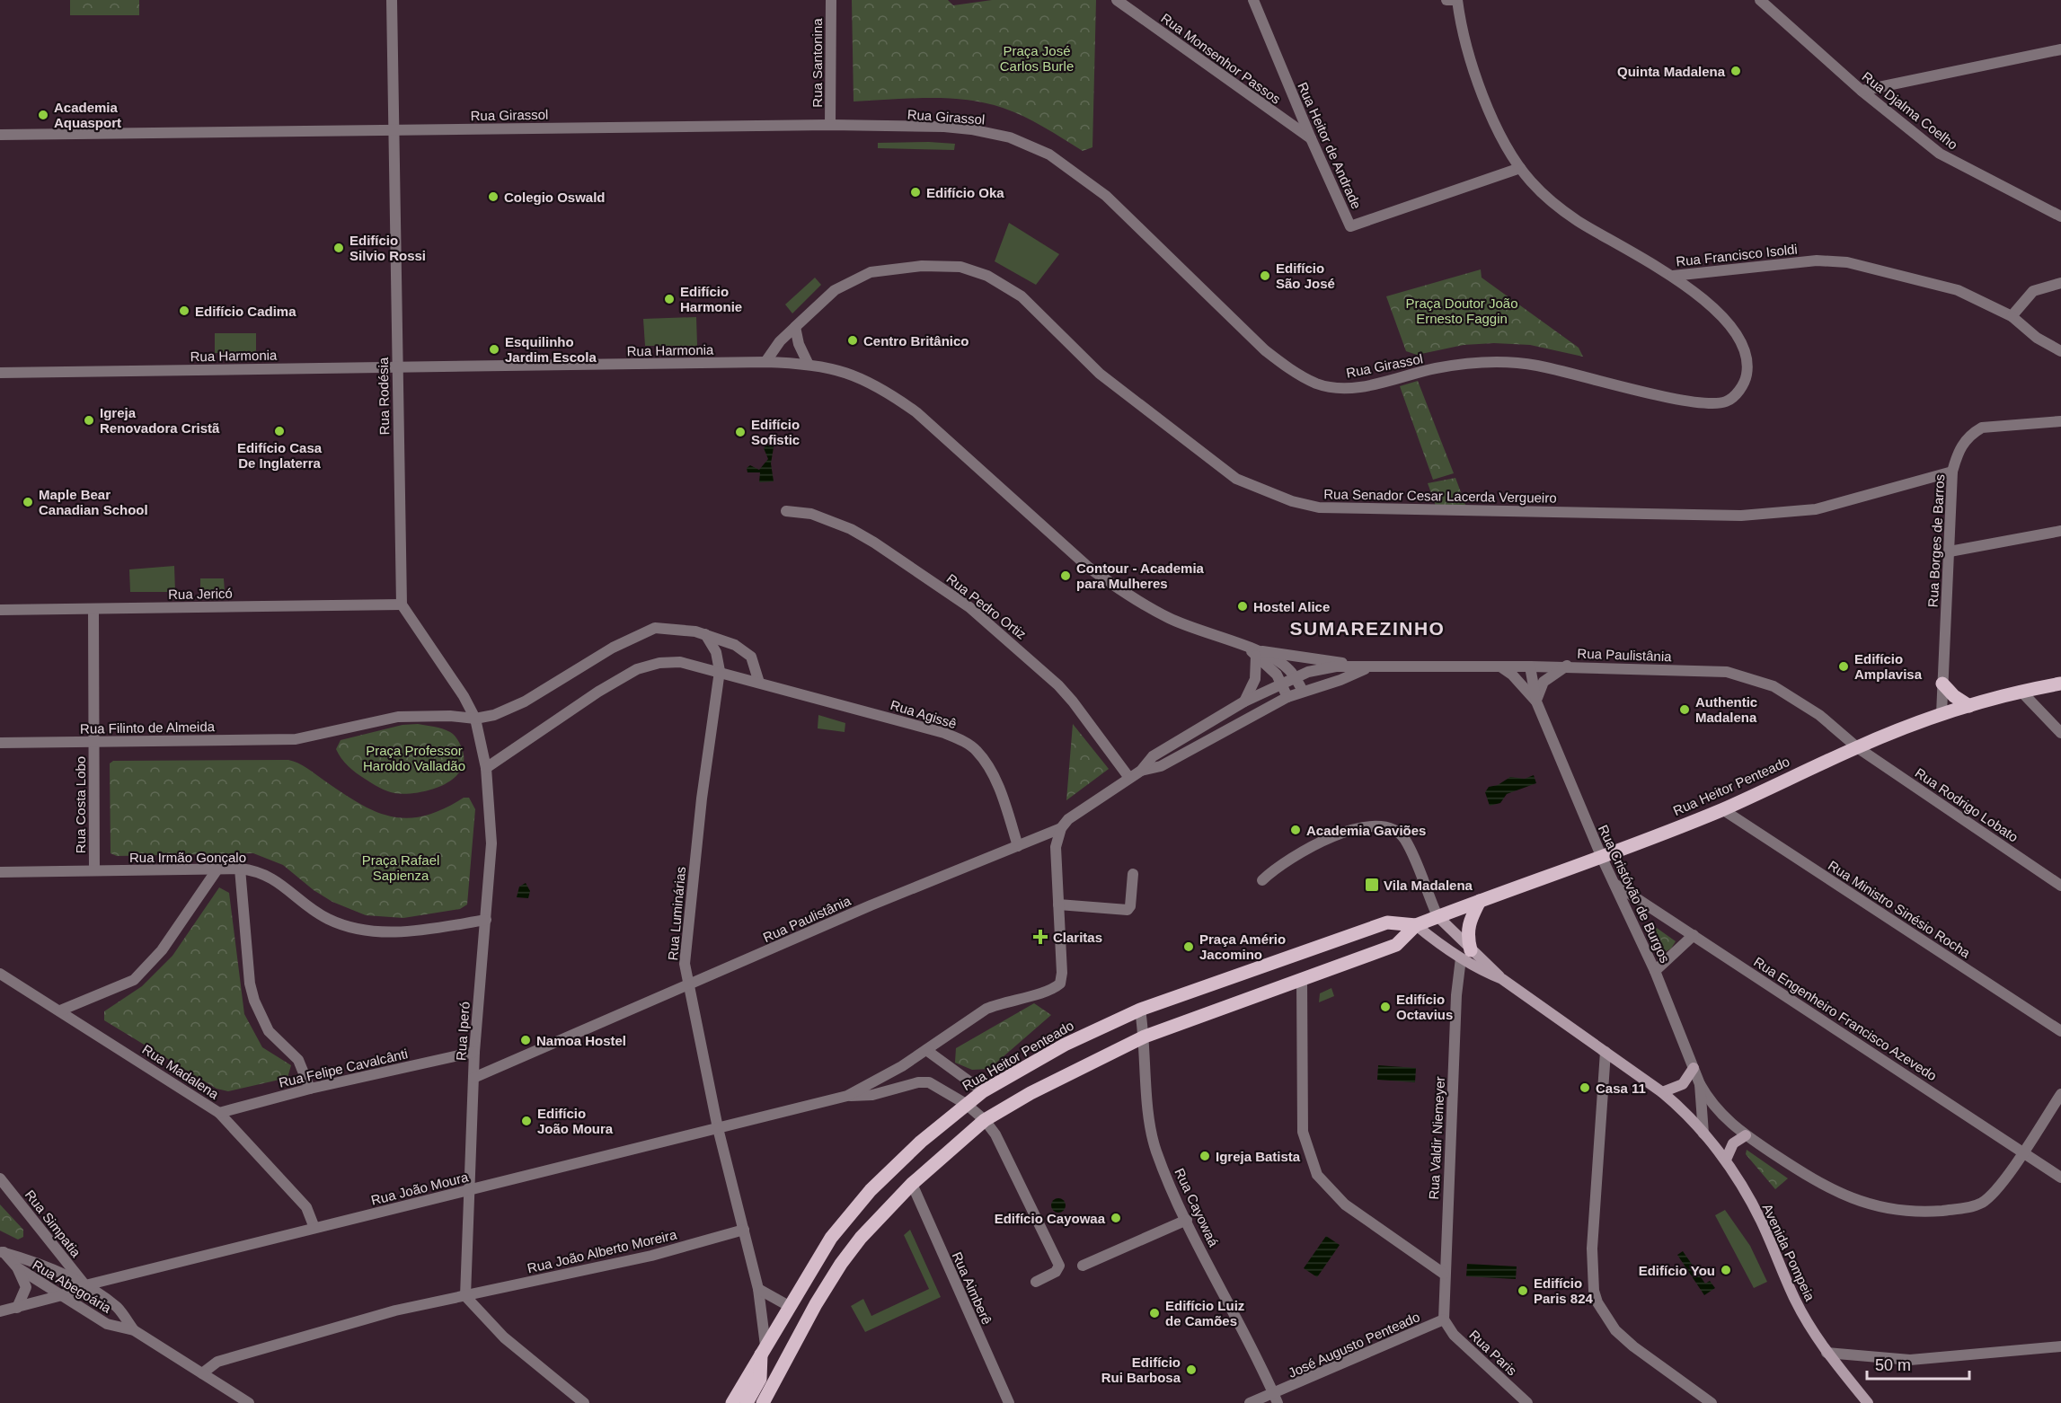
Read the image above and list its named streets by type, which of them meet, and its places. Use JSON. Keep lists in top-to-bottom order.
{
  "streets": {
    "main road": ["Rua Heitor Penteado", "Avenida Pompeia"],
    "street": [
      "Rua Monsenhor Passos",
      "Rua Santonina",
      "Rua Djalma Coelho",
      "Rua Girassol",
      "Rua Heitor de Andrade",
      "Rua Francisco Isoldi",
      "Rua Harmonia",
      "Rua Rodésia",
      "Rua Senador Cesar Lacerda Vergueiro",
      "Rua Borges de Barros",
      "Rua Jericó",
      "Rua Pedro Ortiz",
      "Rua Paulistânia",
      "Rua Agissê",
      "Rua Filinto de Almeida",
      "Rua Costa Lobo",
      "Rua Rodrigo Lobato",
      "Rua Irmão Gonçalo",
      "Rua Cristóvão de Burgos",
      "Rua Ministro Sinésio Rocha",
      "Rua Luminárias",
      "Rua Engenheiro Francisco Azevedo",
      "Rua Iperó",
      "Rua Felipe Cavalcânti",
      "Rua Madalena",
      "Rua Valdir Niemeyer",
      "Rua João Moura",
      "Rua Cayowaá",
      "Rua Simpatia",
      "Rua João Alberto Moreira",
      "Rua Abegoária",
      "Rua Aimberê",
      "José Augusto Penteado",
      "Rua Paris"
    ]
  },
  "crossings": [
    ["Rua Monsenhor Passos", "Rua Heitor de Andrade"],
    ["Rua Santonina", "Rua Girassol"],
    ["Rua Girassol", "Rua Francisco Isoldi"],
    ["Rua Girassol", "Rua Rodésia"],
    ["Rua Heitor de Andrade", "Rua Francisco Isoldi"],
    ["Rua Harmonia", "Rua Rodésia"],
    ["Rua Harmonia", "Rua Senador Cesar Lacerda Vergueiro"],
    ["Rua Harmonia", "Rua Paulistânia"],
    ["Rua Rodésia", "Rua Jericó"],
    ["Rua Senador Cesar Lacerda Vergueiro", "Rua Borges de Barros"],
    ["Rua Borges de Barros", "Rua Heitor Penteado"],
    ["Rua Jericó", "Rua Costa Lobo"],
    ["Rua Pedro Ortiz", "Rua Paulistânia"],
    ["Rua Paulistânia", "Rua Agissê"],
    ["Rua Paulistânia", "Rua Heitor Penteado"],
    ["Rua Paulistânia", "Rua Rodrigo Lobato"],
    ["Rua Paulistânia", "Rua Cristóvão de Burgos"],
    ["Rua Paulistânia", "Rua Luminárias"],
    ["Rua Paulistânia", "Rua Iperó"],
    ["Rua Paulistânia", "Rua João Moura"],
    ["Rua Agissê", "Rua Luminárias"],
    ["Rua Agissê", "Rua Iperó"],
    ["Rua Filinto de Almeida", "Rua Costa Lobo"],
    ["Rua Heitor Penteado", "Rua Rodrigo Lobato"],
    ["Rua Heitor Penteado", "Rua Cristóvão de Burgos"],
    ["Rua Heitor Penteado", "Rua Ministro Sinésio Rocha"],
    ["Rua Heitor Penteado", "Rua Luminárias"],
    ["Rua Heitor Penteado", "Rua João Moura"],
    ["Rua Heitor Penteado", "Rua Cayowaá"],
    ["Rua Heitor Penteado", "Avenida Pompeia"],
    ["Rua Heitor Penteado", "Rua Aimberê"],
    ["Rua Costa Lobo", "Rua Irmão Gonçalo"],
    ["Rua Irmão Gonçalo", "Rua Iperó"],
    ["Rua Cristóvão de Burgos", "Rua Engenheiro Francisco Azevedo"],
    ["Rua Cristóvão de Burgos", "Avenida Pompeia"],
    ["Rua Luminárias", "Rua João Moura"],
    ["Rua Luminárias", "Rua João Alberto Moreira"],
    ["Rua Iperó", "Rua Felipe Cavalcânti"],
    ["Rua Iperó", "Rua João Moura"],
    ["Rua Iperó", "Rua João Alberto Moreira"],
    ["Rua Felipe Cavalcânti", "Rua Madalena"],
    ["Rua Madalena", "Rua João Moura"],
    ["Rua Valdir Niemeyer", "Avenida Pompeia"],
    ["Rua Valdir Niemeyer", "José Augusto Penteado"],
    ["Rua Valdir Niemeyer", "Rua Paris"],
    ["Rua João Moura", "Rua Simpatia"],
    ["Rua João Moura", "Rua Abegoária"],
    ["Rua Cayowaá", "José Augusto Penteado"],
    ["Rua Simpatia", "Rua Abegoária"],
    ["Rua João Alberto Moreira", "Rua Abegoária"],
    ["José Augusto Penteado", "Rua Paris"]
  ],
  "districts": ["SUMAREZINHO"],
  "parks": [
    "Praça José Carlos Burle",
    "Praça Doutor João Ernesto Faggin",
    "Praça Professor Haroldo Valladão",
    "Praça Rafael Sapienza"
  ],
  "places": {
    "other": [
      "Quinta Madalena",
      "Academia Aquasport",
      "Edifício Oka",
      "Colegio Oswald",
      "Edifício Silvio Rossi",
      "Edifício São José",
      "Edifício Harmonie",
      "Edifício Cadima",
      "Centro Britânico",
      "Esquilinho Jardim Escola",
      "Igreja Renovadora Cristã",
      "Edifício Casa De Inglaterra",
      "Edifício Sofistic",
      "Maple Bear Canadian School",
      "Contour - Academia para Mulheres",
      "Hostel Alice",
      "Edifício Amplavisa",
      "Authentic Madalena",
      "Academia Gaviões",
      "Praça Amério Jacomino",
      "Edifício Octavius",
      "Namoa Hostel",
      "Casa 11",
      "Edifício João Moura",
      "Igreja Batista",
      "Edifício Cayowaa",
      "Edifício You",
      "Edifício Paris 824",
      "Edifício Luiz de Camões",
      "Edifício Rui Barbosa"
    ],
    "transit": ["Vila Madalena"],
    "health": ["Claritas"]
  },
  "scale_bar": "50 m"
}
